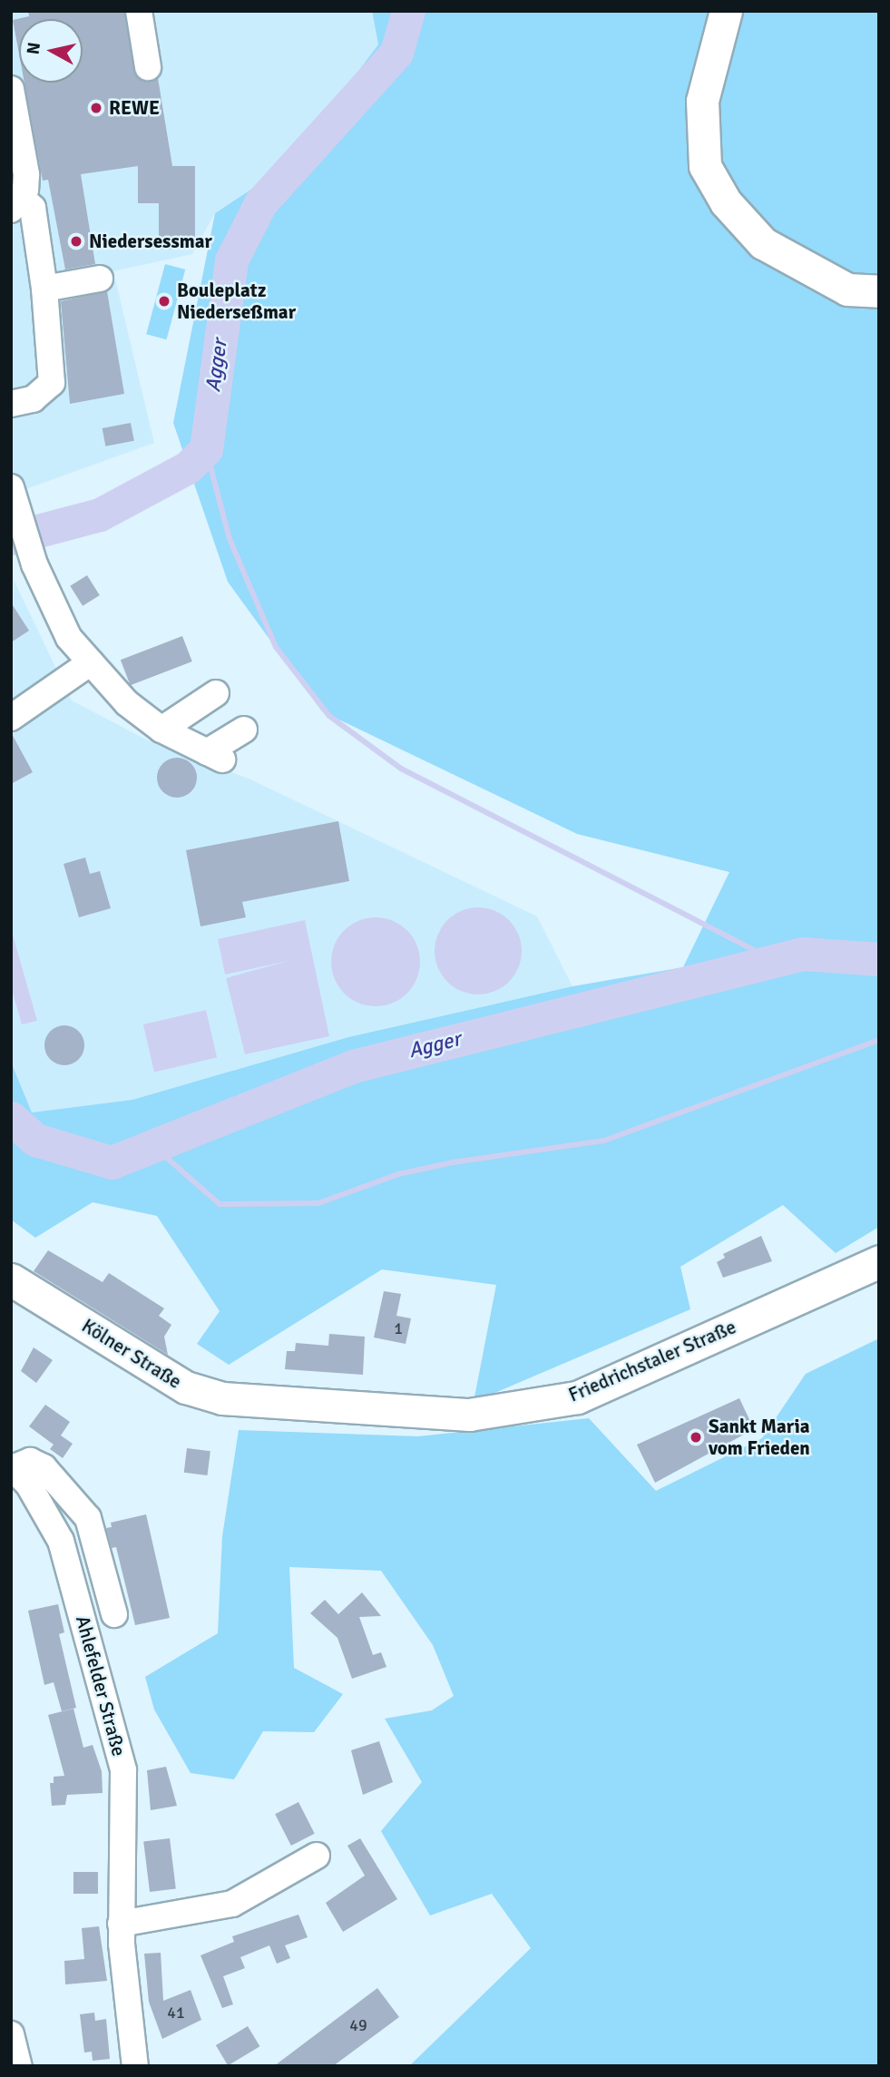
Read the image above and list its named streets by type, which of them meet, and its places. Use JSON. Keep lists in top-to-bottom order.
{
  "streets": {
    "main road": ["Kölner Straße", "Friedrichstaler Straße"],
    "street": ["Ahlefelder Straße"]
  },
  "crossings": [
    ["Kölner Straße", "Friedrichstaler Straße"]
  ],
  "water": ["Agger"],
  "places": [
    "REWE",
    "Niedersessmar",
    "Bouleplatz Niederseßmar",
    "Sankt Maria vom Frieden"
  ],
  "house_numbers": ["1", "41", "49"],
  "north": "left"
}
